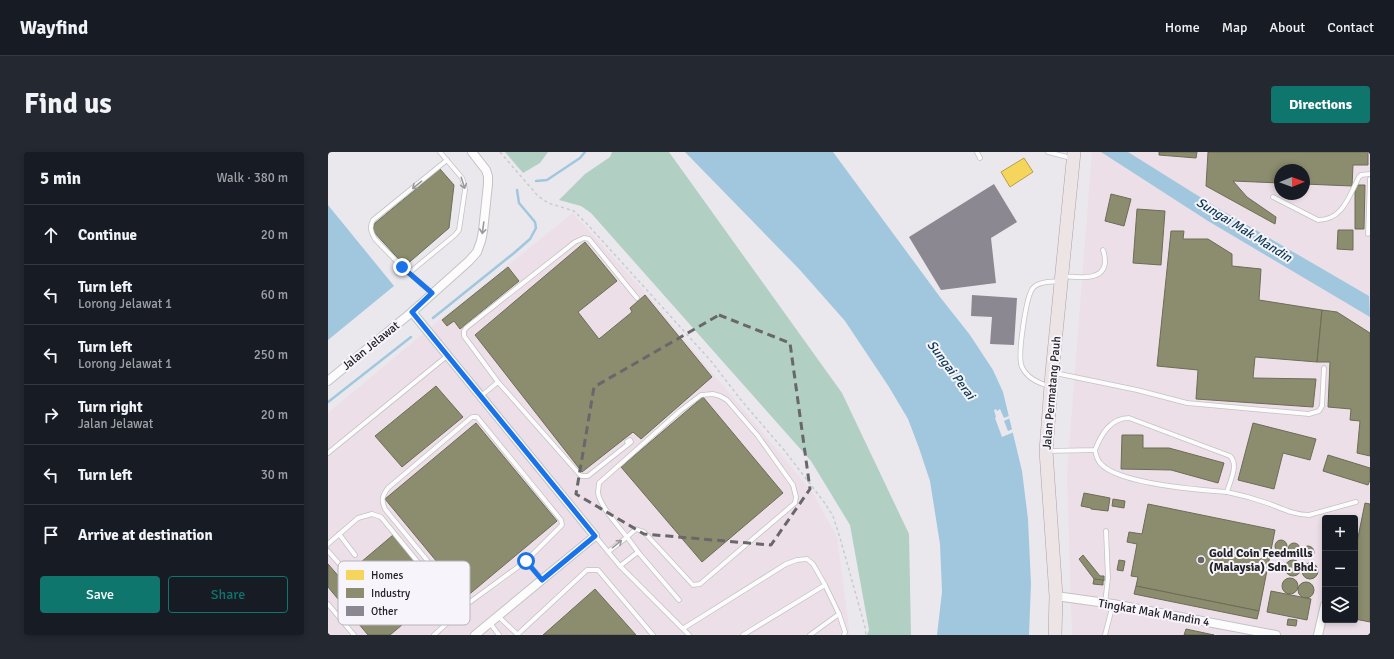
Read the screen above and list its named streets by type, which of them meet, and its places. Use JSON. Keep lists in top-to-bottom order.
{
  "streets": {
    "main road": ["Jalan Permatang Pauh"],
    "street": ["Jalan Jelawat", "Tingkat Mak Mandin 4"]
  },
  "crossings": [
    ["Jalan Permatang Pauh", "Tingkat Mak Mandin 4"]
  ],
  "one_way": ["Jalan Jelawat"],
  "water": ["Sungai Mak Mandin", "Sungai Perai"],
  "places": ["Gold Coin Feedmills (Malaysia) Sdn. Bhd."],
  "legend": ["Homes", "Industry", "Other"],
  "north": "right",
  "page": {
    "header": "Wayfind",
    "nav": [
      "Home",
      "Map",
      "About",
      "Contact"
    ],
    "buttons": [
      "Directions",
      ["Save", "Share"]
    ],
    "title": "Find us",
    "heading": ["5 min", "Walk · 380 m"],
    "list": [
      ["Continue", "20 m"],
      ["Turn left", "Lorong Jelawat 1", "60 m"],
      ["Turn left", "Lorong Jelawat 1", "250 m"],
      ["Turn right", "Jalan Jelawat", "20 m"],
      ["Turn left", "30 m"],
      "Arrive at destination"
    ],
    "map_buttons": ["+", "−"]
  }
}
